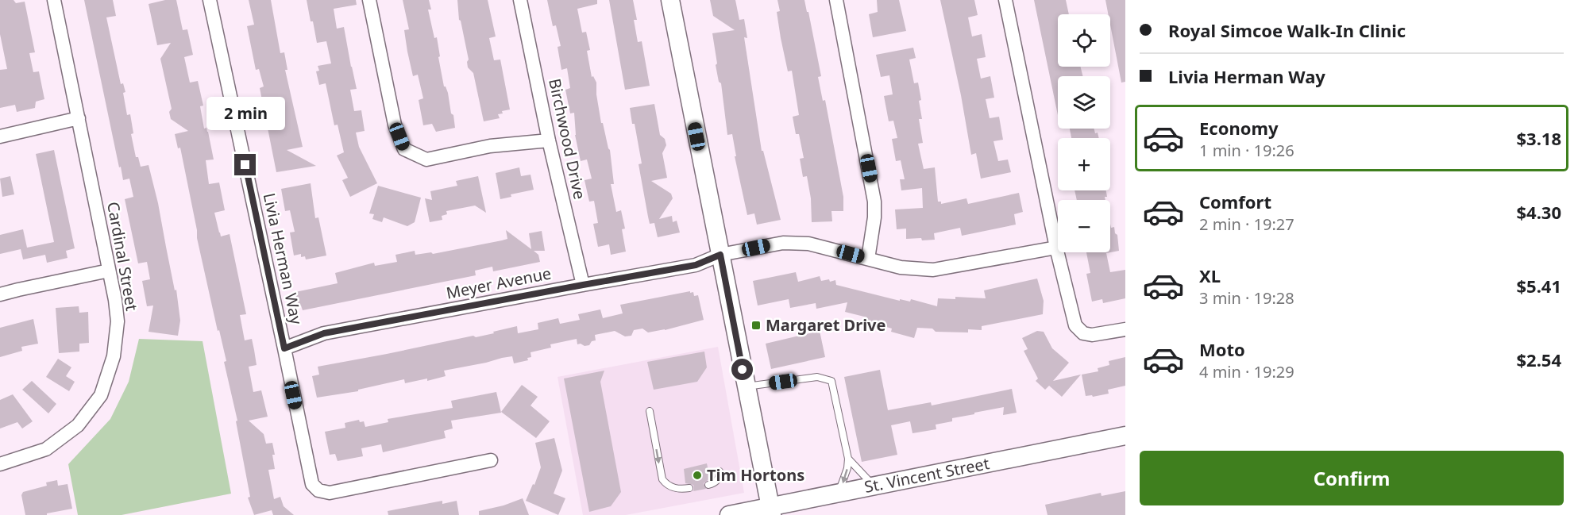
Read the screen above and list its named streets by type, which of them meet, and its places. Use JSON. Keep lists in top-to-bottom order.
{
  "streets": {
    "street": [
      "Birchwood Drive",
      "Cardinal Street",
      "Livia Herman Way",
      "Meyer Avenue",
      "St. Vincent Street"
    ]
  },
  "crossings": [
    ["Birchwood Drive", "Meyer Avenue"],
    ["Livia Herman Way", "Meyer Avenue"]
  ],
  "places": {
    "transit": ["Margaret Drive"],
    "other": ["Tim Hortons"]
  },
  "page": {
    "banner": ["Royal Simcoe Walk-In Clinic", "Livia Herman Way"],
    "map_buttons": ["+", "−"],
    "bubble": "2 min",
    "list": [
      {
        "name": "Economy",
        "note": "1 min · 19:26",
        "value": "$3.18"
      },
      {
        "name": "Comfort",
        "note": "2 min · 19:27",
        "value": "$4.30"
      },
      {
        "name": "XL",
        "note": "3 min · 19:28",
        "value": "$5.41"
      },
      {
        "name": "Moto",
        "note": "4 min · 19:29",
        "value": "$2.54"
      }
    ],
    "buttons": "Confirm"
  }
}
